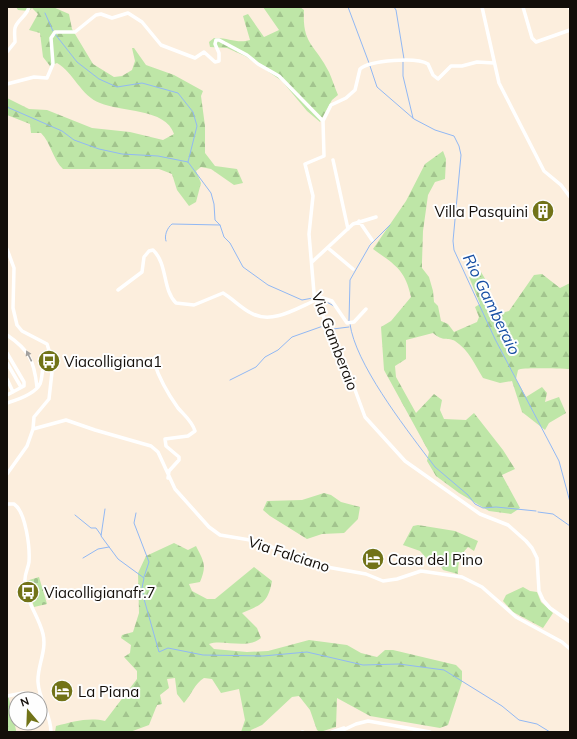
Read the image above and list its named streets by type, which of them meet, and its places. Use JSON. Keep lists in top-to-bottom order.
{
  "streets": {
    "street": ["Via Gamberaio", "Via Falciano"]
  },
  "water": ["Rio Gamberaio"],
  "places": {
    "building": ["Villa Pasquini"],
    "bus stop": ["Viacolligiana1", "Viacolligianafr.7"],
    "hotel": ["Casa del Pino", "La Piana"]
  },
  "north": "top"
}
